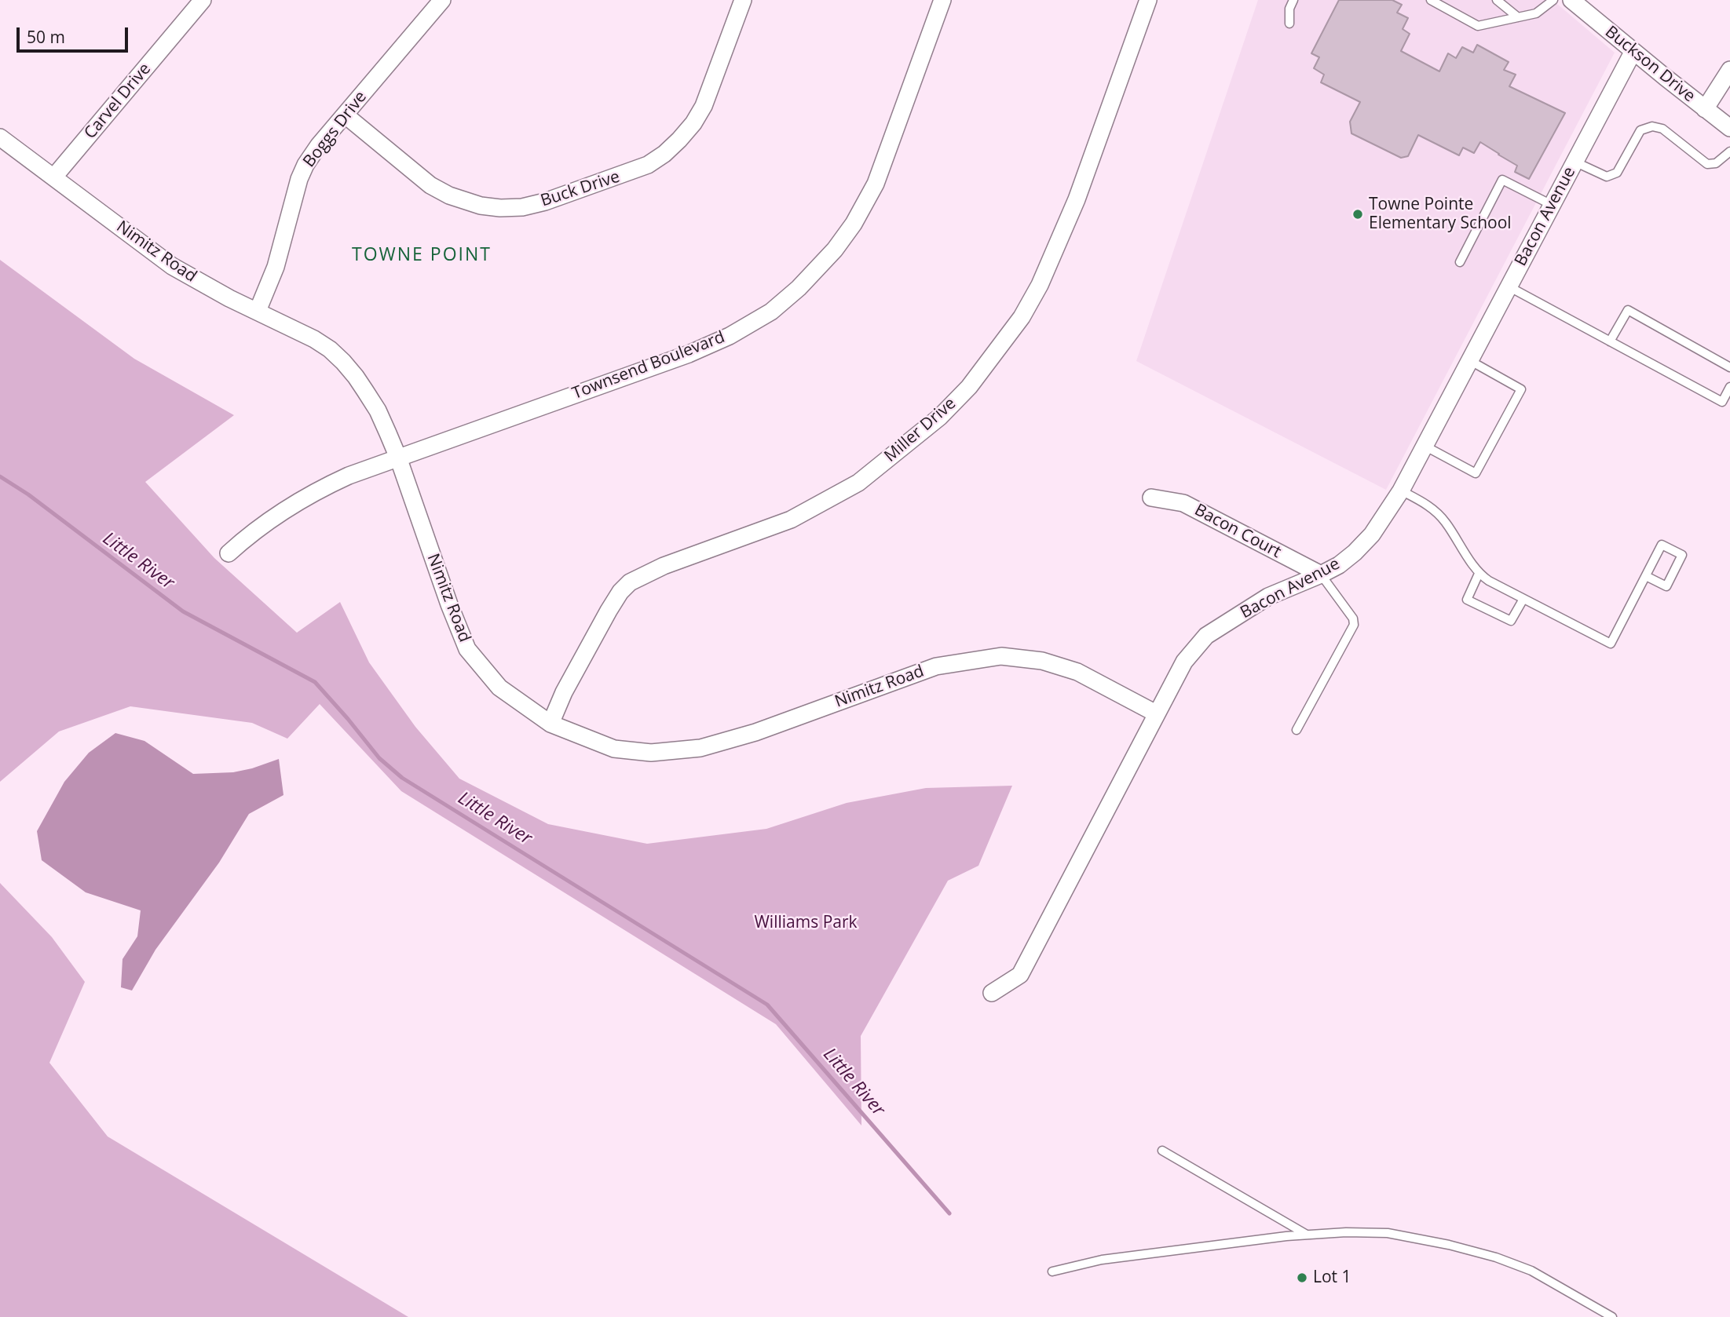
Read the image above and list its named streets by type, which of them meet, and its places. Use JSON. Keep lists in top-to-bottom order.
{
  "streets": {
    "street": [
      "Buckson Drive",
      "Carvel Drive",
      "Boggs Drive",
      "Buck Drive",
      "Bacon Avenue",
      "Nimitz Road",
      "Townsend Boulevard",
      "Miller Drive",
      "Bacon Court"
    ]
  },
  "crossings": [
    ["Buckson Drive", "Bacon Avenue"],
    ["Carvel Drive", "Nimitz Road"],
    ["Boggs Drive", "Buck Drive"],
    ["Boggs Drive", "Nimitz Road"],
    ["Bacon Avenue", "Nimitz Road"],
    ["Bacon Avenue", "Bacon Court"],
    ["Nimitz Road", "Townsend Boulevard"],
    ["Nimitz Road", "Miller Drive"]
  ],
  "districts": ["TOWNE POINT"],
  "water": ["Little River"],
  "parks": ["Williams Park"],
  "places": ["Towne Pointe Elementary School", "Lot 1"],
  "scale_bar": "50 m"
}
